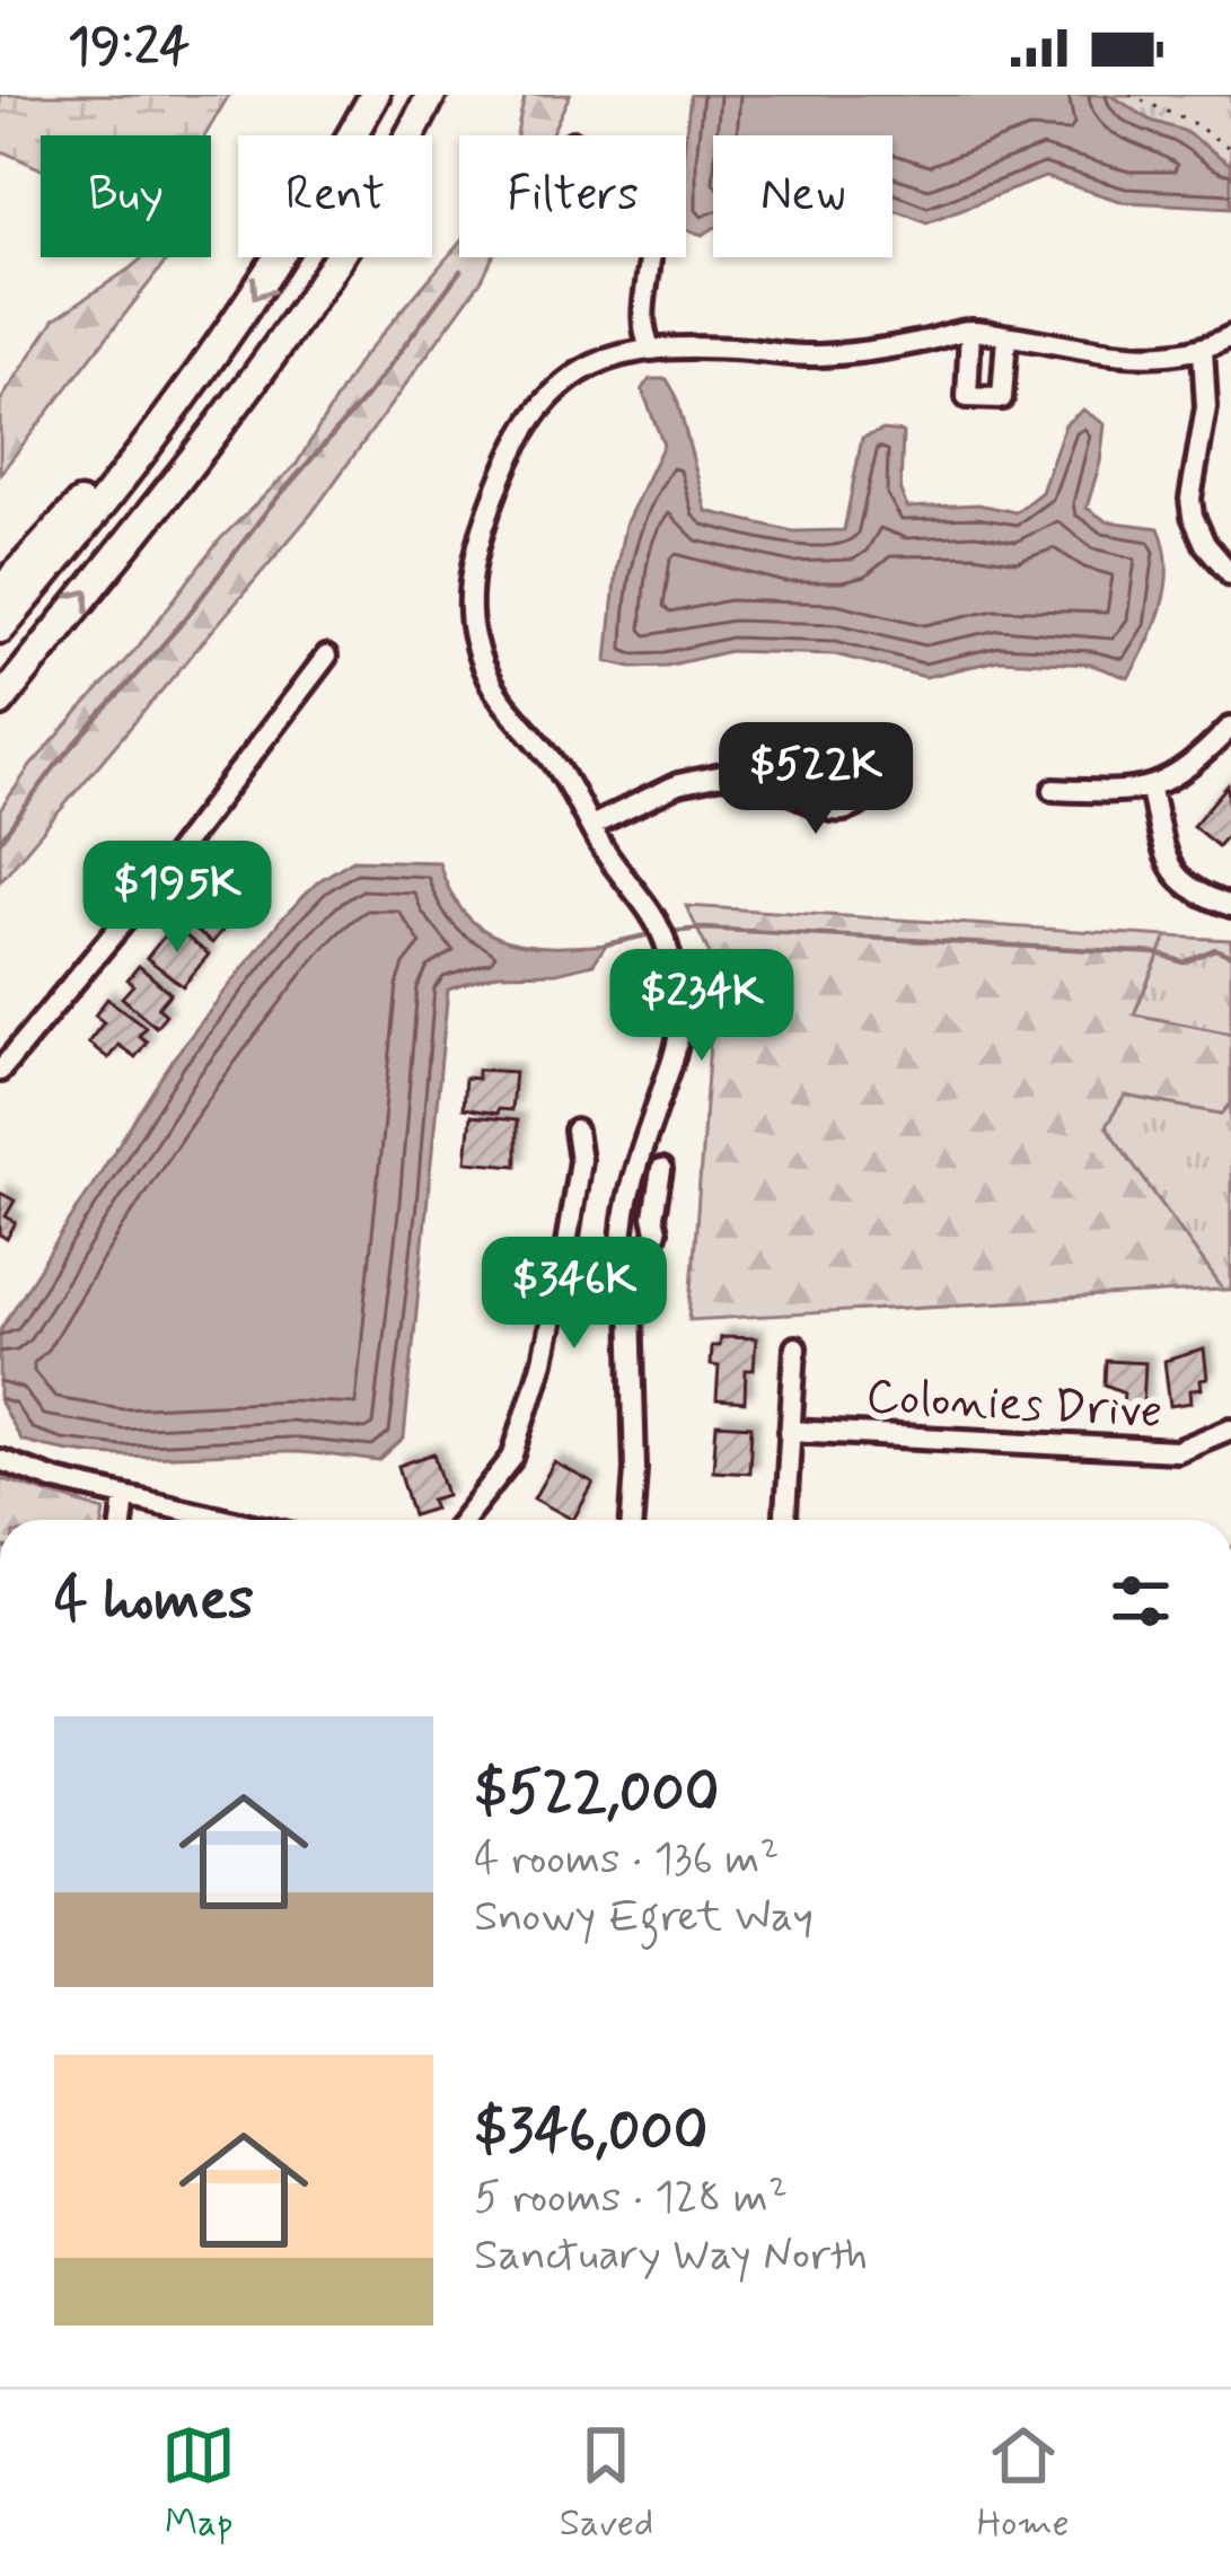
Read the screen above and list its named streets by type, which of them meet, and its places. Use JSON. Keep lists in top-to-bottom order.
{
  "streets": {
    "street": ["Colonies Drive"]
  },
  "page": {
    "status": "19:24",
    "chip": [
      "Buy",
      "Rent",
      "Filters",
      "New"
    ],
    "price": [
      "$522K",
      "$195K",
      "$234K",
      "$346K"
    ],
    "heading": "4 homes",
    "list": [
      {
        "name": "$522,000",
        "note": "4 rooms · 136 m² · Snowy Egret Way"
      },
      {
        "name": "$346,000",
        "note": "5 rooms · 128 m² · Sanctuary Way North"
      }
    ],
    "tabs": ["Map", "Saved", "Home"]
  }
}
